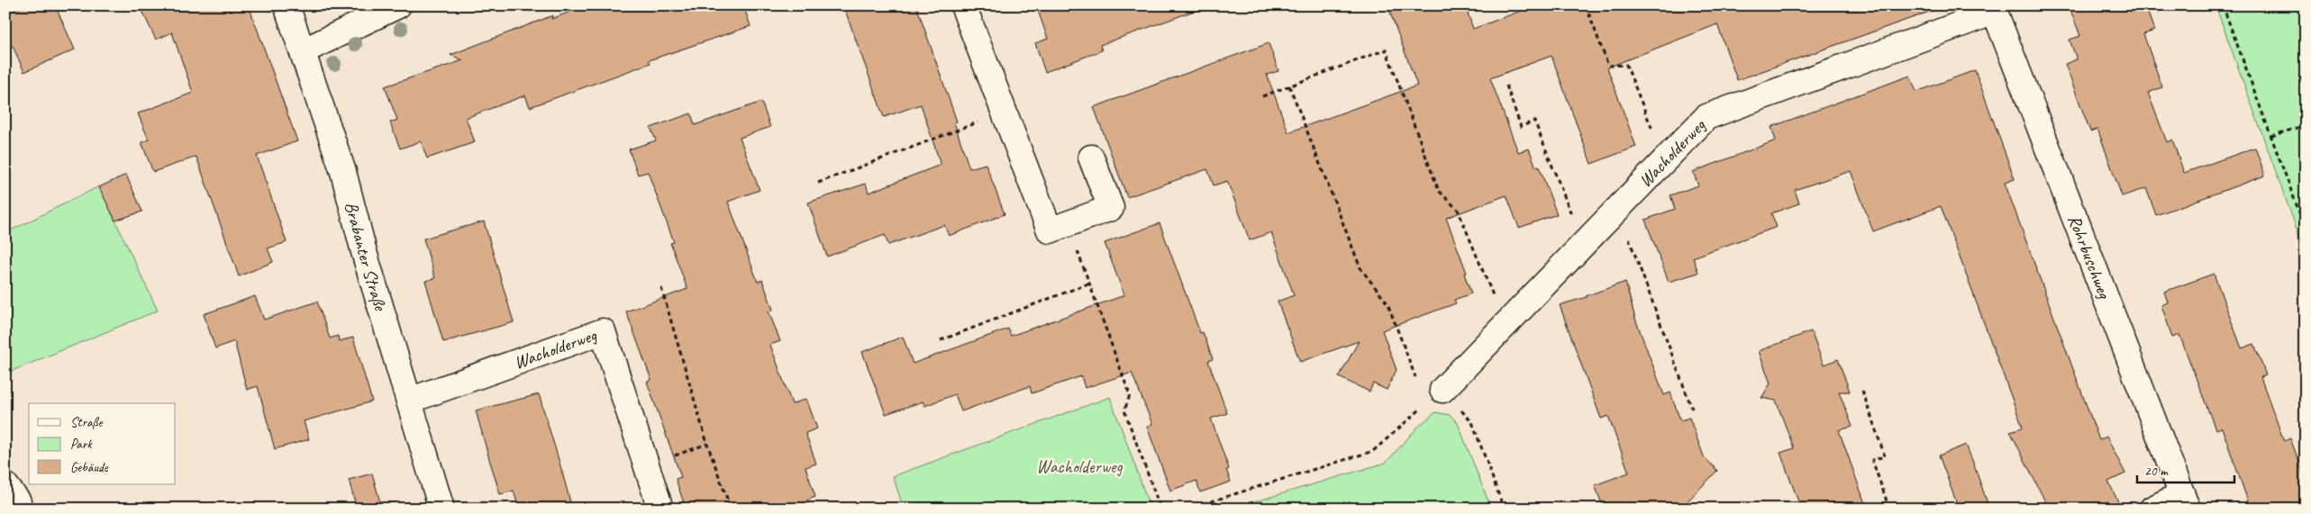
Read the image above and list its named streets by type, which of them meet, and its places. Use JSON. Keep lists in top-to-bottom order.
{
  "streets": {
    "street": ["Wacholderweg", "Brabanter Straße", "Rohrbuschweg"]
  },
  "crossings": [
    ["Wacholderweg", "Brabanter Straße"],
    ["Wacholderweg", "Rohrbuschweg"]
  ],
  "parks": ["Wacholderweg"],
  "legend": ["Straße", "Park", "Gebäude"],
  "scale_bar": "20 m"
}
